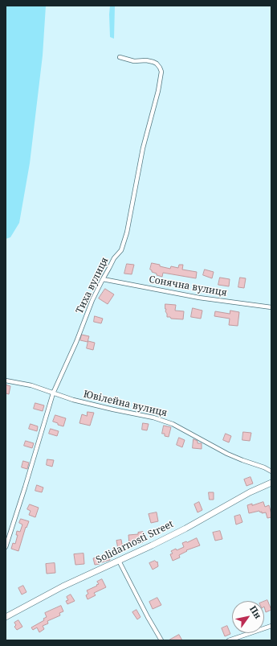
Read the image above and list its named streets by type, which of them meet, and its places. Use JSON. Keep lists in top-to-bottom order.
{
  "streets": {
    "main road": ["Solidarnosti Street"],
    "street": ["Тиха вулиця", "Сонячна вулиця", "Ювілейна вулиця"]
  },
  "crossings": [
    ["Тиха вулиця", "Сонячна вулиця"],
    ["Тиха вулиця", "Ювілейна вулиця"]
  ],
  "north": "top right"
}
